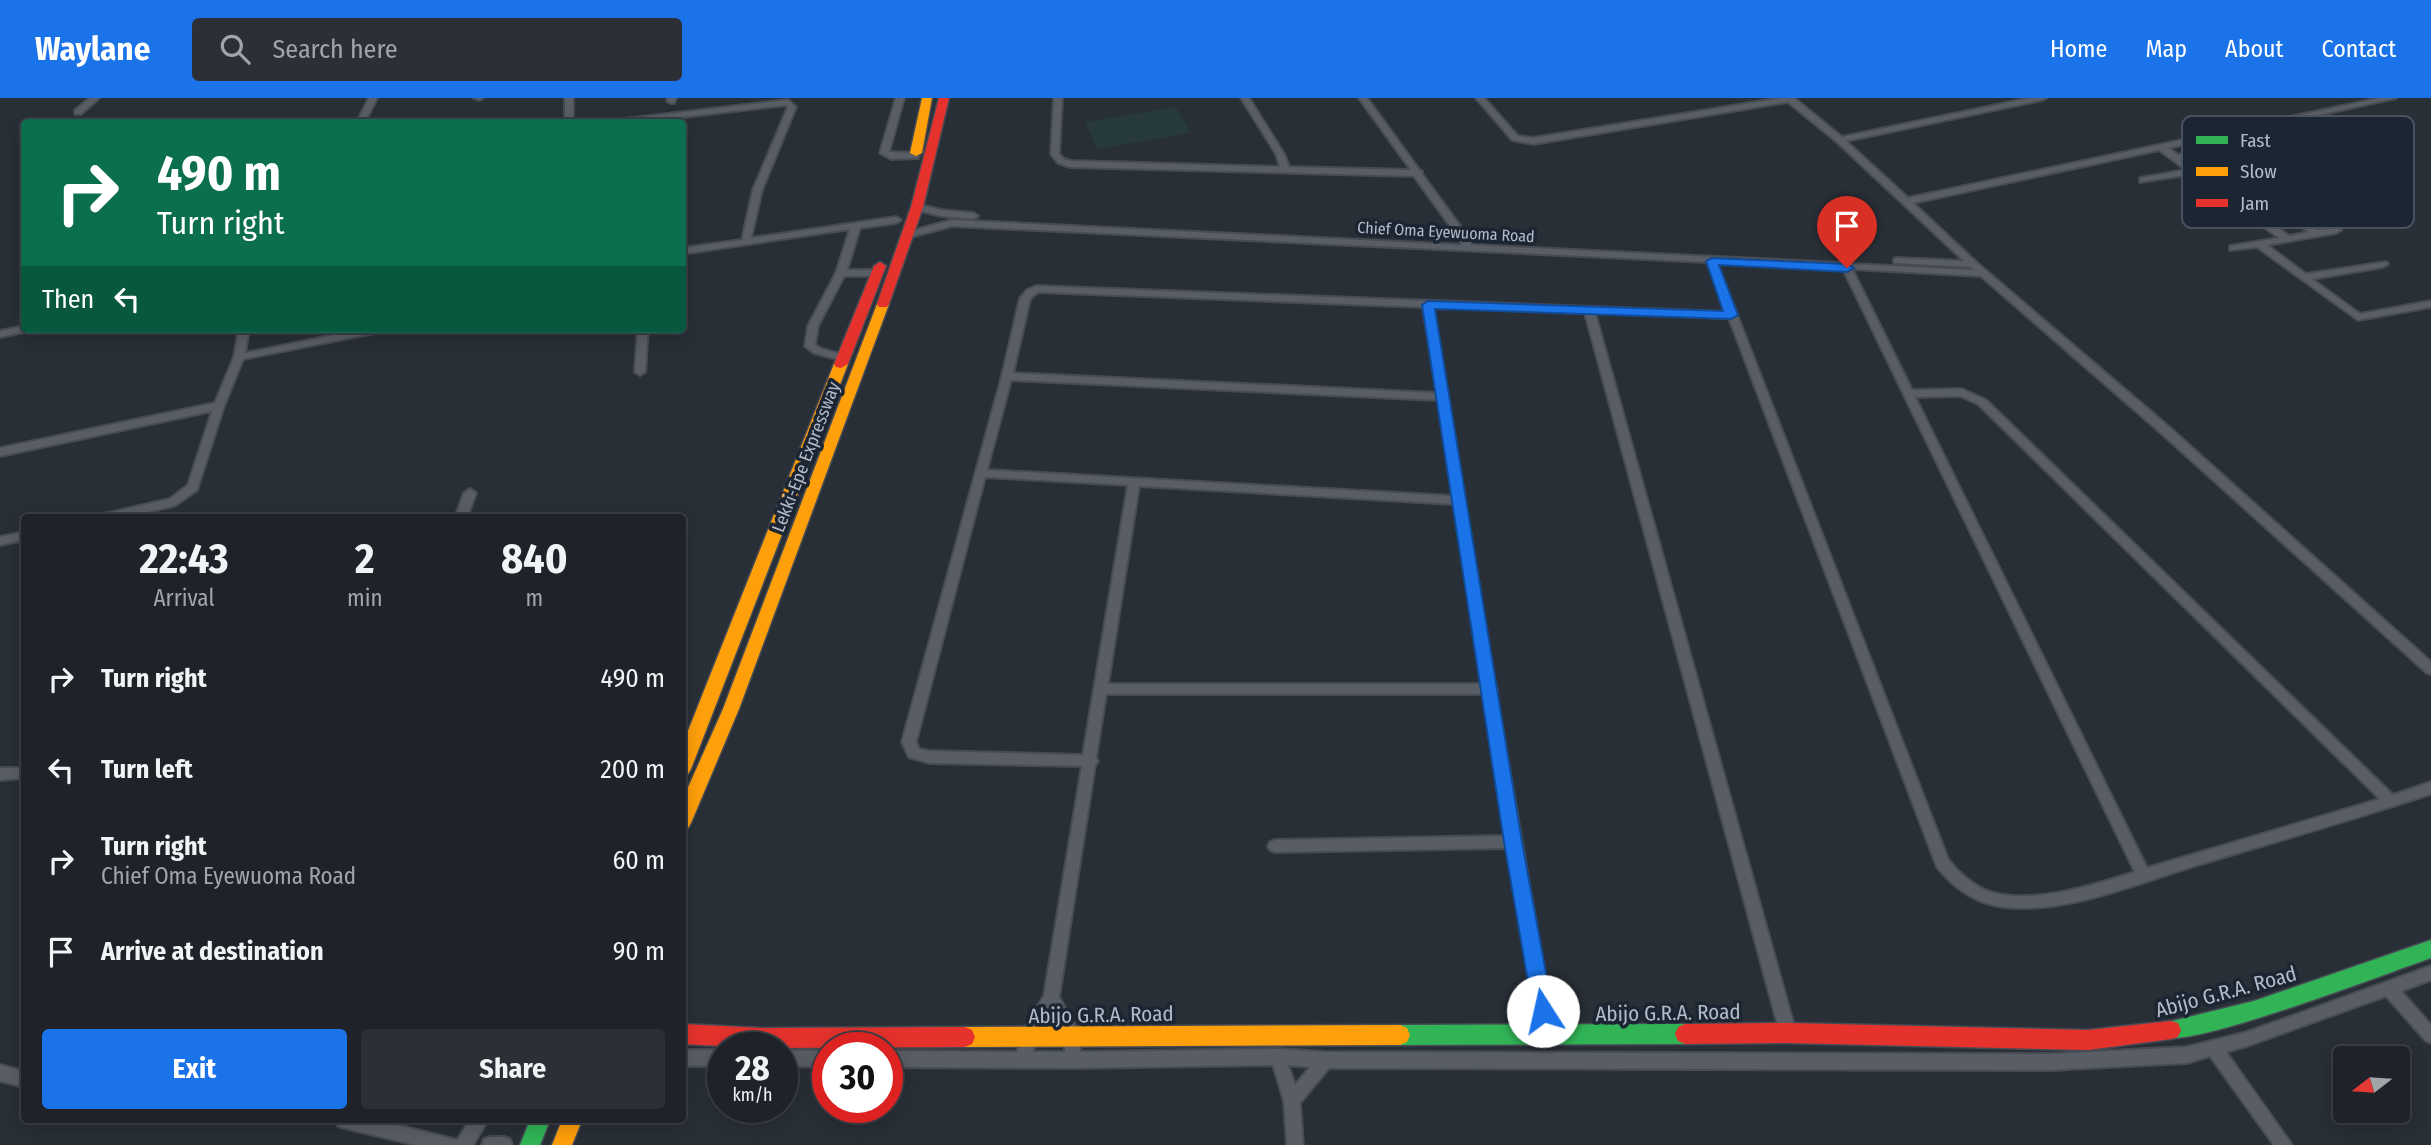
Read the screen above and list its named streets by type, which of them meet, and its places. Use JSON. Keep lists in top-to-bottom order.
{
  "streets": {
    "main road": ["Lekki-Epe Expressway", "Abijo G.R.A. Road"],
    "street": ["Chief Oma Eyewuoma Road"]
  },
  "crossings": [
    ["Chief Oma Eyewuoma Road", "Lekki-Epe Expressway"]
  ],
  "legend": ["Fast", "Slow", "Jam"],
  "north": "left",
  "page": {
    "header": "Waylane",
    "search": "Search here",
    "nav": [
      "Home",
      "Map",
      "About",
      "Contact"
    ],
    "turn": ["490 m", "Turn right"],
    "then": "Then",
    "eta": [
      "22:43",
      "Arrival",
      "2",
      "min",
      "840",
      "m"
    ],
    "list": [
      {
        "name": "Turn right",
        "value": "490 m"
      },
      {
        "name": "Turn left",
        "value": "200 m"
      },
      {
        "name": "Turn right",
        "note": "Chief Oma Eyewuoma Road",
        "value": "60 m"
      },
      {
        "name": "Arrive at destination",
        "value": "90 m"
      }
    ],
    "buttons": ["Exit", "Share"],
    "speed": "28 km/h",
    "limit": "30"
  }
}
